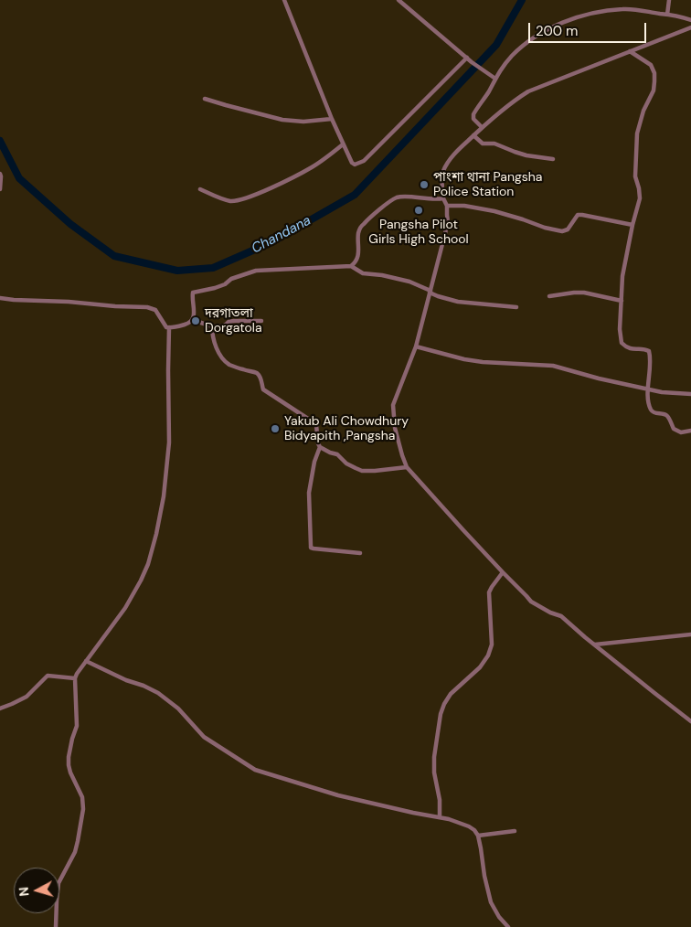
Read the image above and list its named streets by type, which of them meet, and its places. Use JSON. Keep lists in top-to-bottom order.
{
  "water": ["Chandana"],
  "places": [
    "পাংশা থানা Pangsha Police Station",
    "Pangsha Pilot Girls High School",
    "দরগাতলা Dorgatola",
    "Yakub Ali Chowdhury Bidyapith ,Pangsha"
  ],
  "scale_bar": "200 m",
  "north": "left"
}
